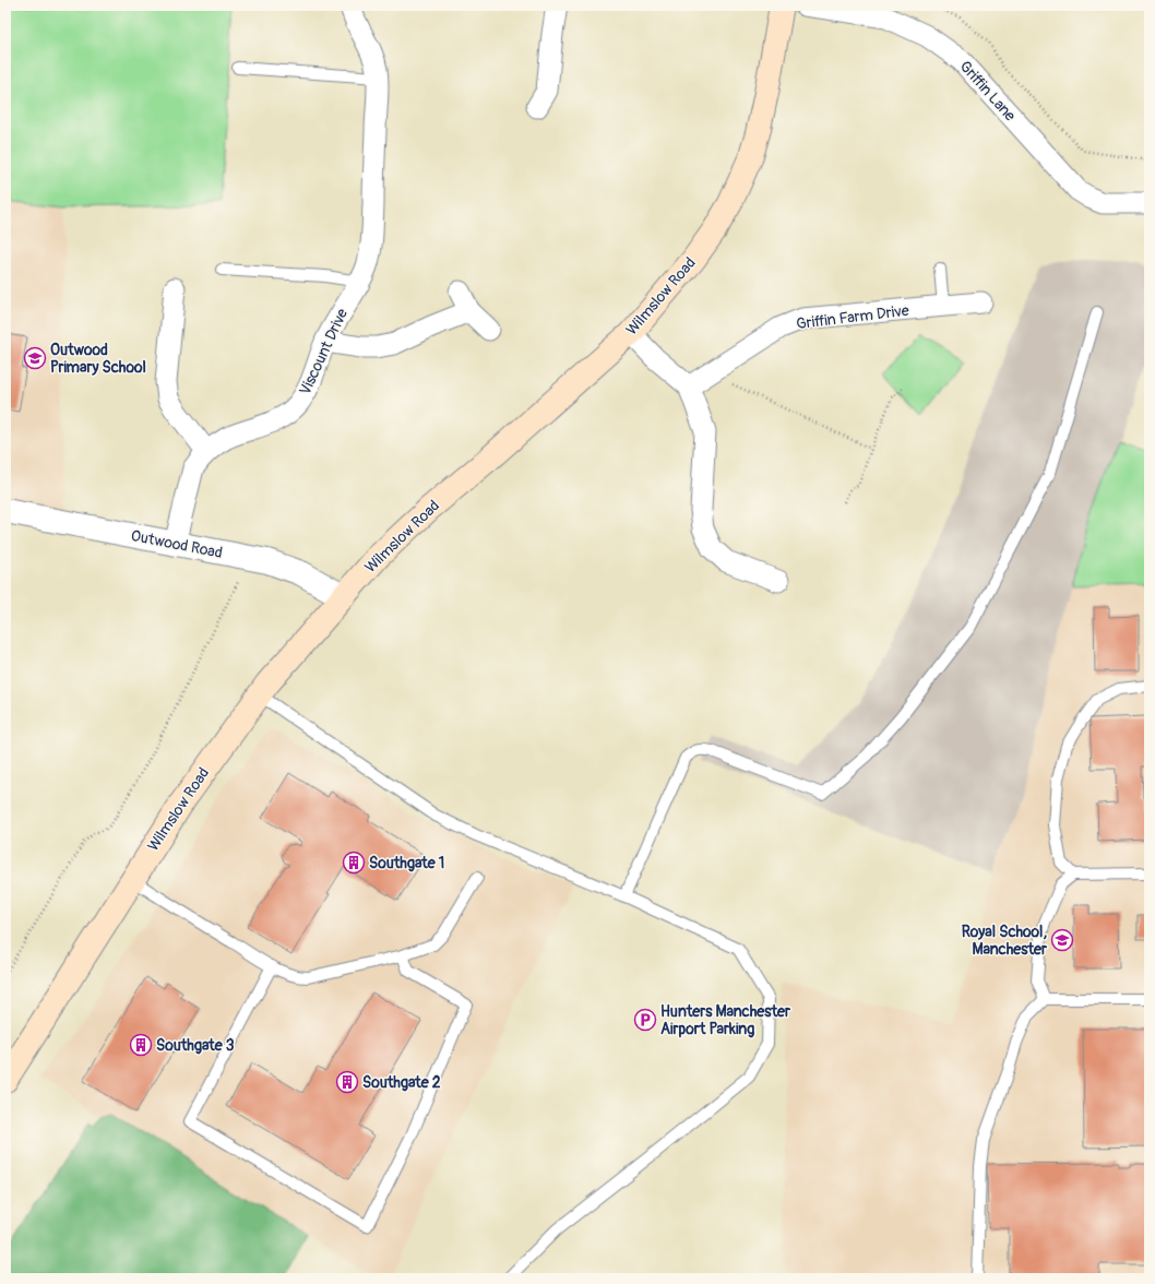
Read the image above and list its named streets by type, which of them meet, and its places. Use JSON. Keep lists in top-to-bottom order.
{
  "streets": {
    "main road": ["Wilmslow Road"],
    "street": [
      "Griffin Lane",
      "Griffin Farm Drive",
      "Viscount Drive",
      "Outwood Road"
    ]
  },
  "crossings": [
    ["Wilmslow Road", "Outwood Road"],
    ["Viscount Drive", "Outwood Road"]
  ],
  "places": {
    "school or university": ["Outwood Primary School", "Royal School, Manchester"],
    "building": ["Southgate 1", "Southgate 3", "Southgate 2"],
    "parking": ["Hunters Manchester Airport Parking"]
  }
}
